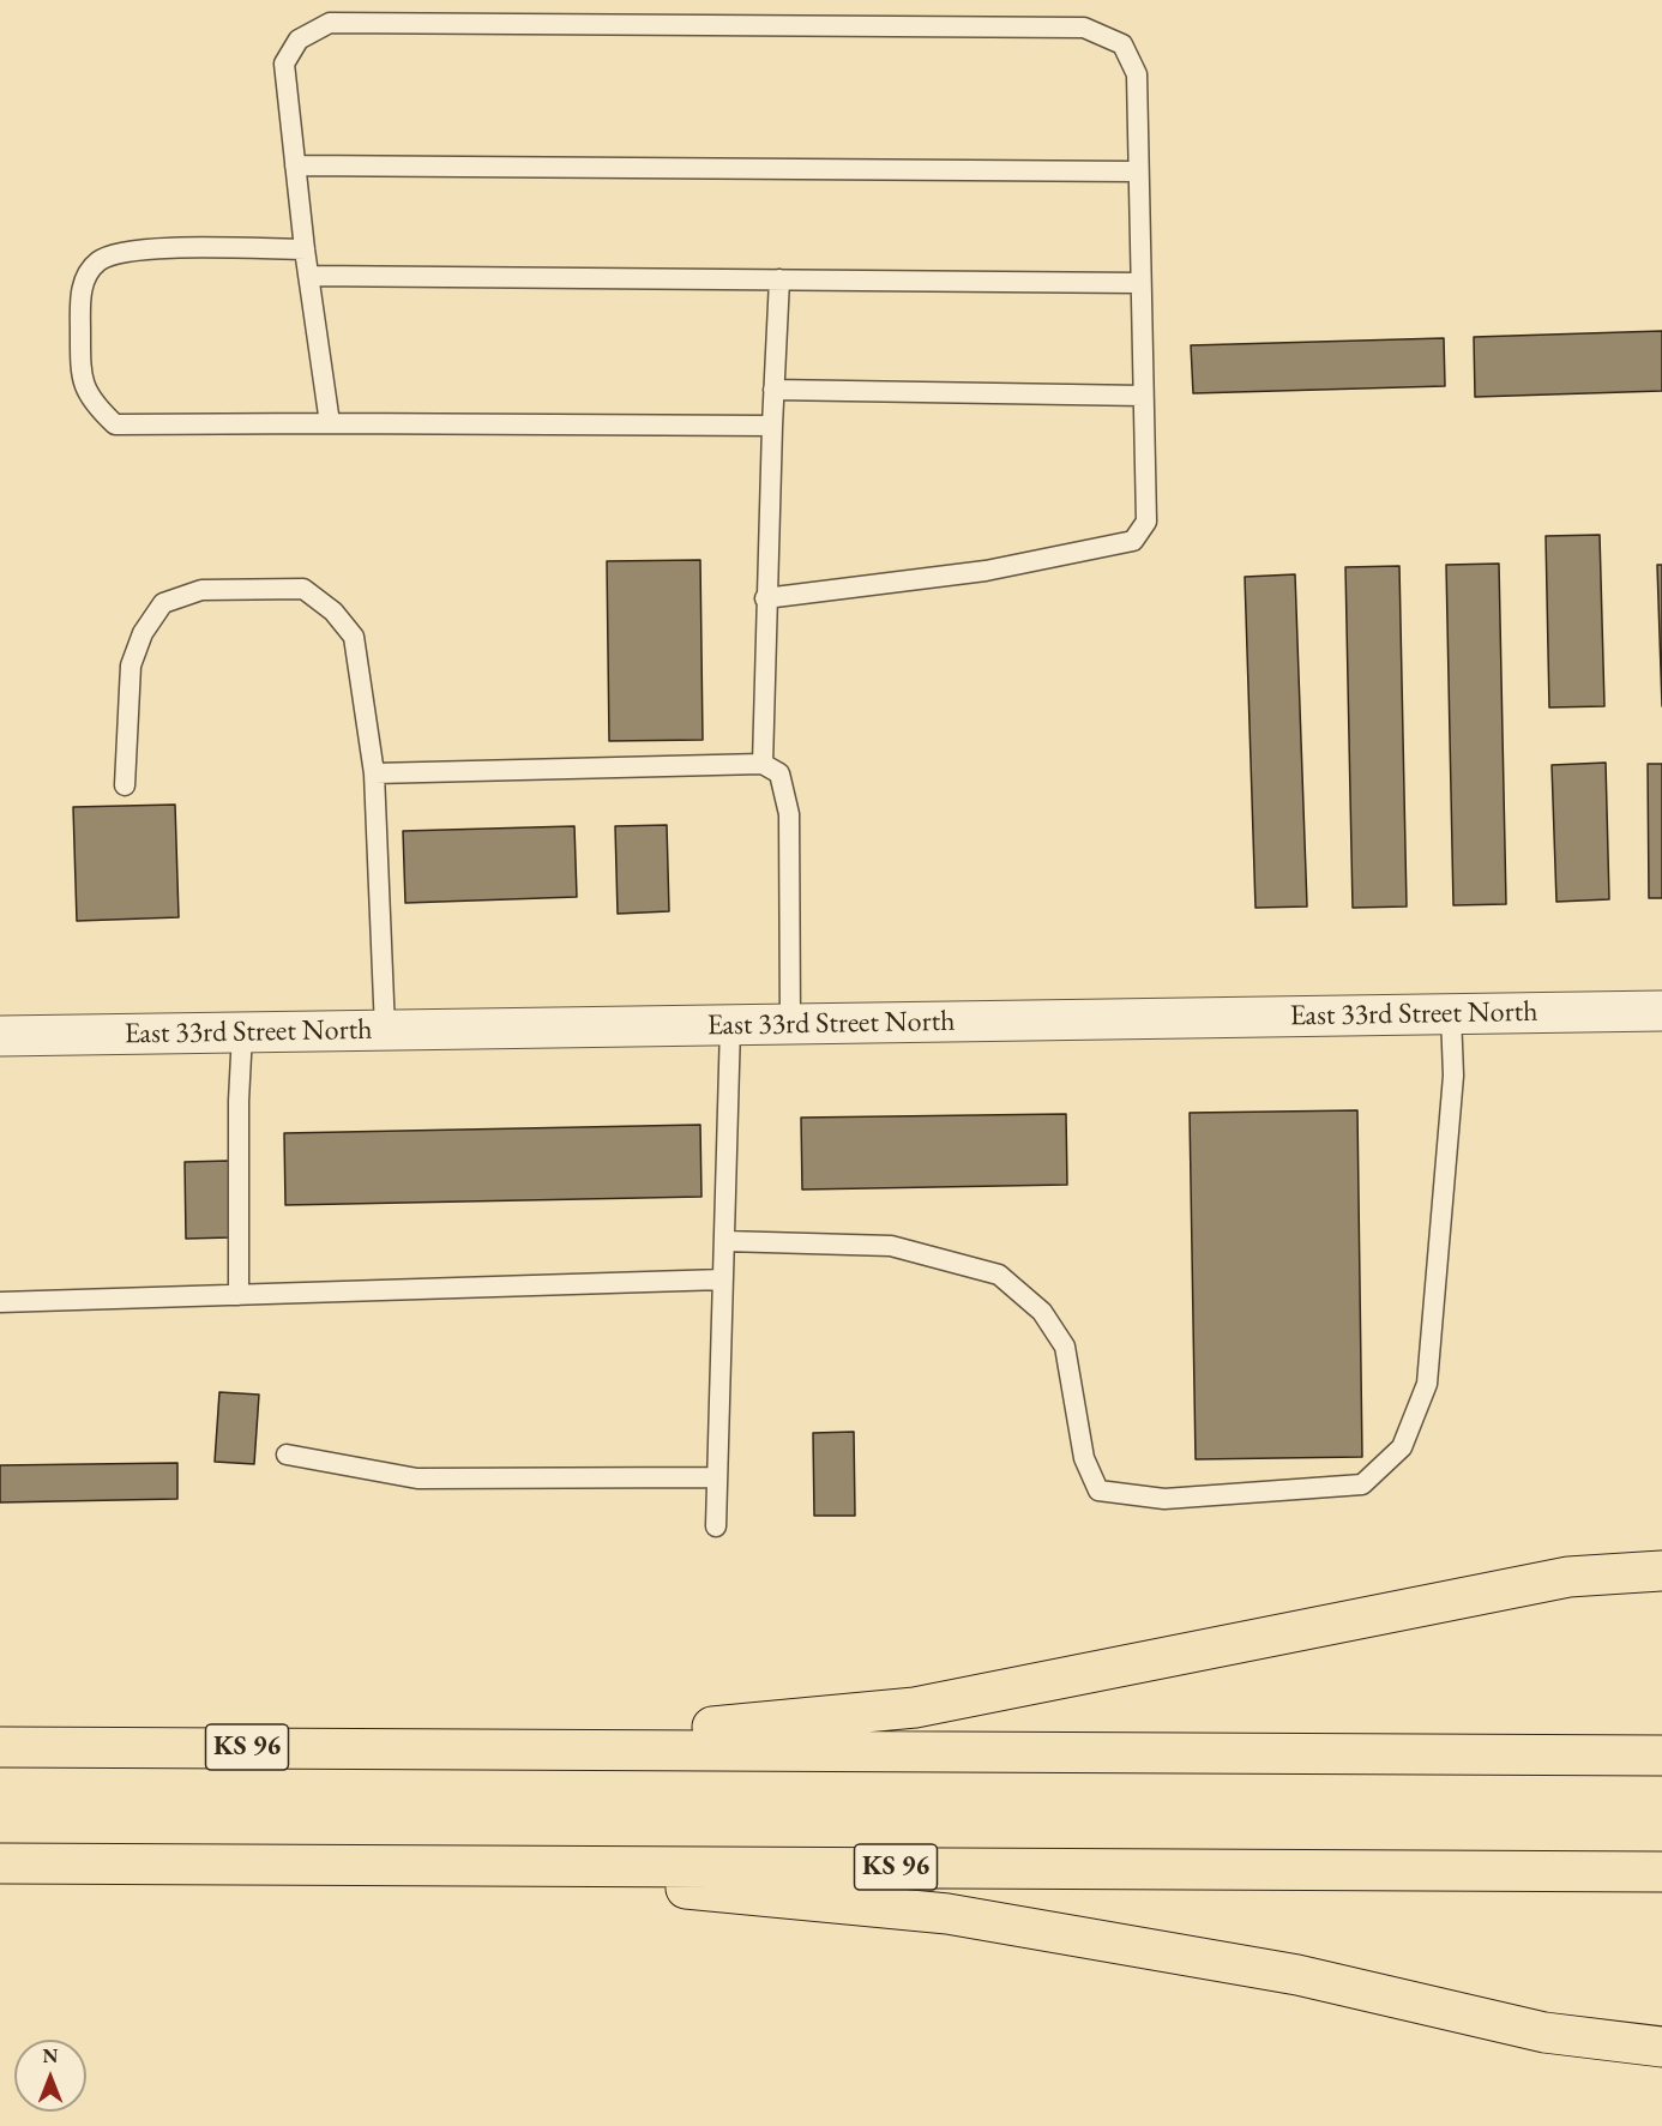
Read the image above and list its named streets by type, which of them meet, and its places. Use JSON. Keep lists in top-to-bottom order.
{
  "streets": {
    "highway": ["KS 96"],
    "street": ["East 33rd Street North"]
  },
  "north": "top"
}
